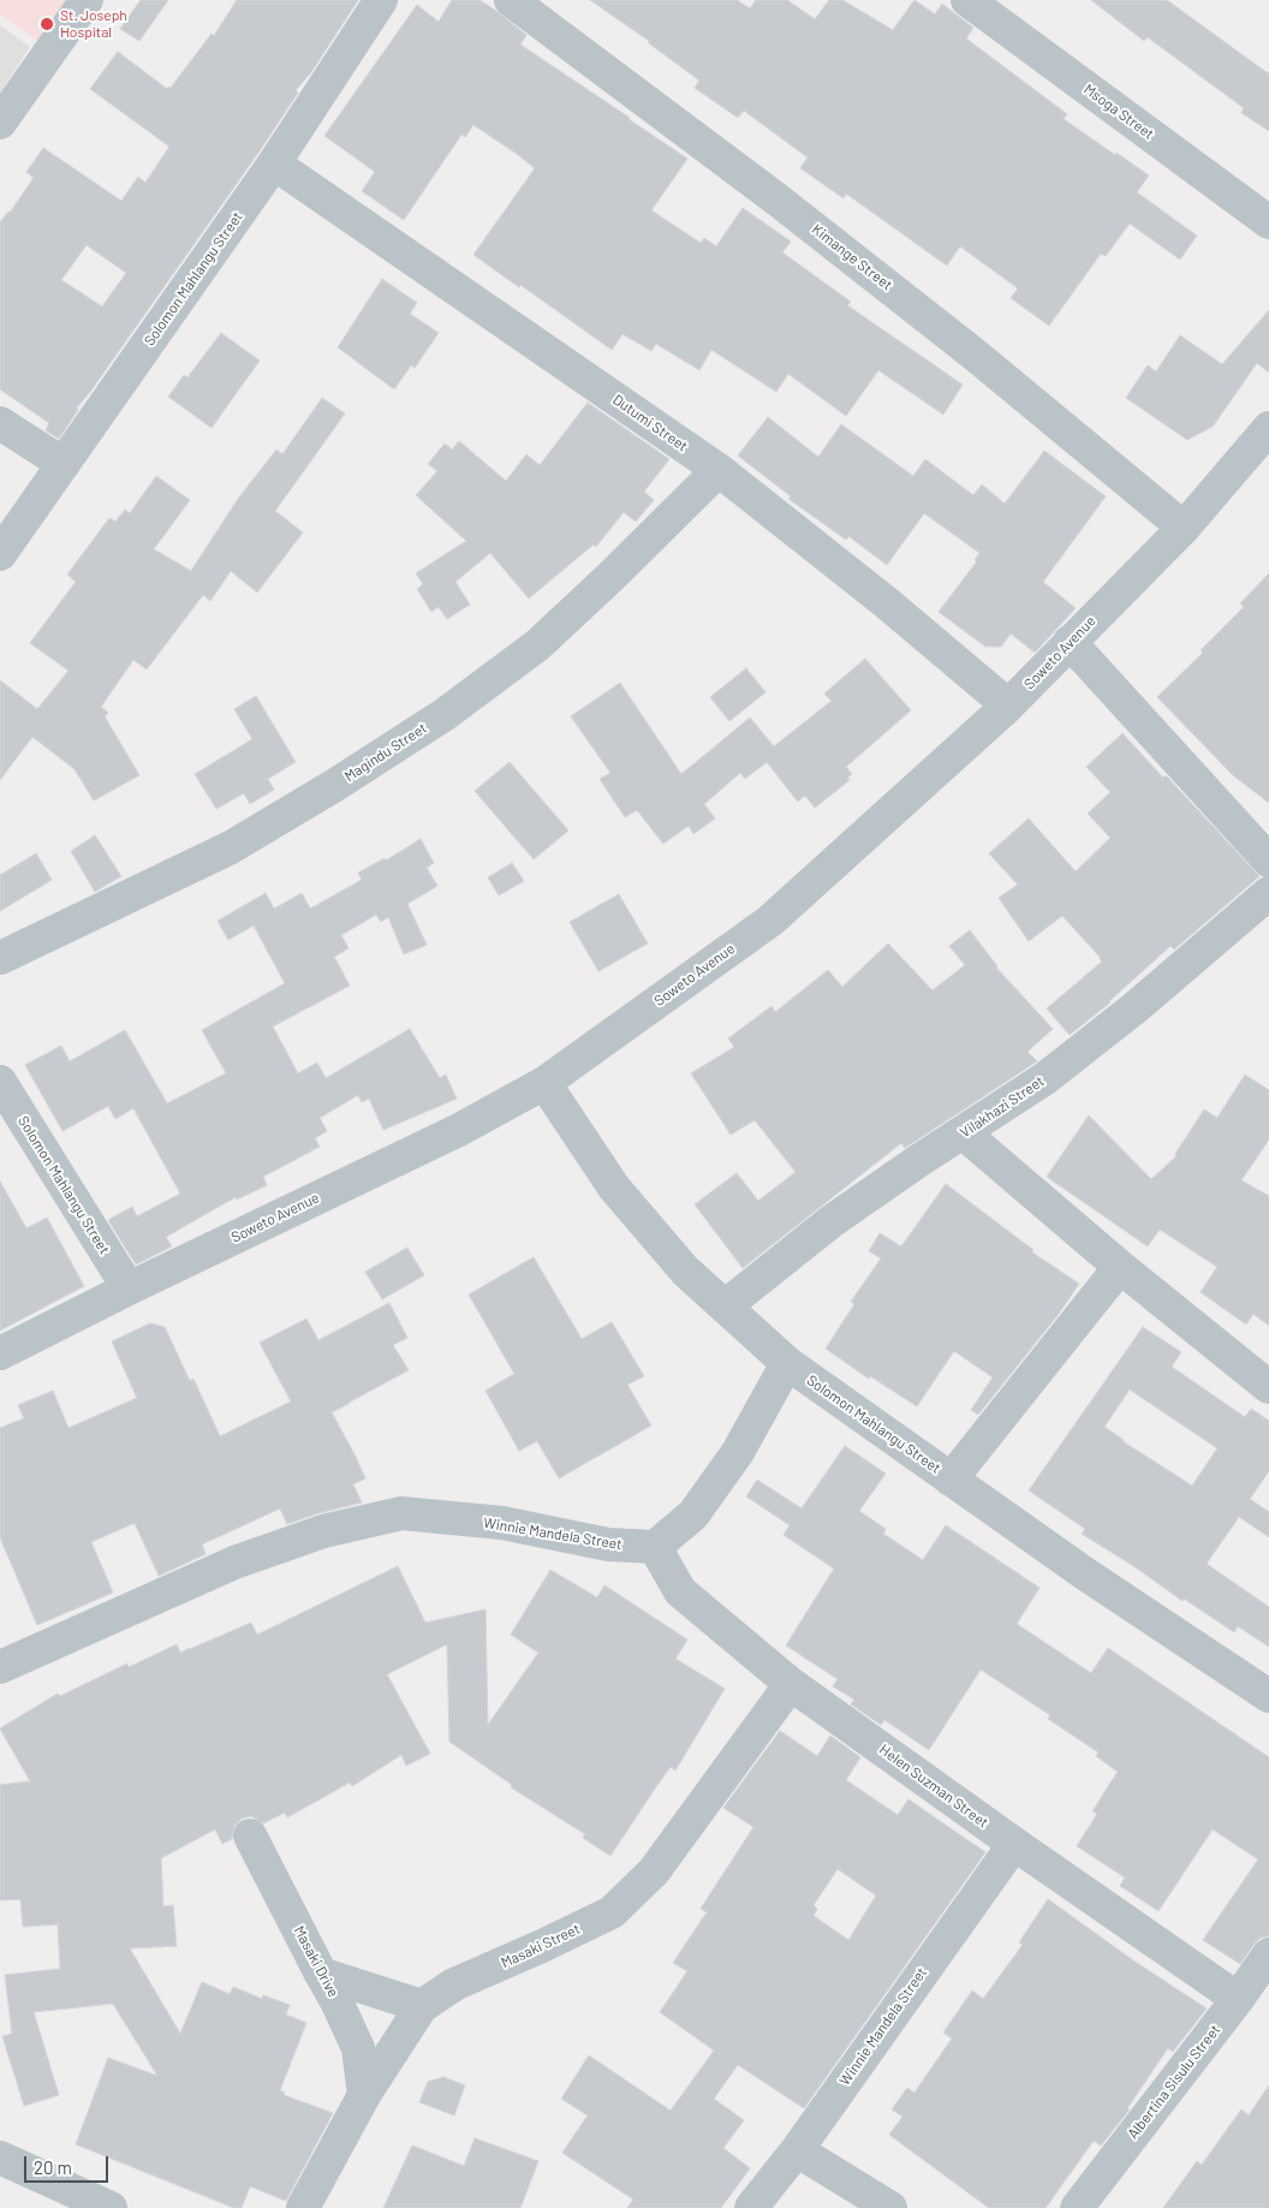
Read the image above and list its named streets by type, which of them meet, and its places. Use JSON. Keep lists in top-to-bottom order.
{
  "streets": {
    "street": [
      "Msoga Street",
      "Kimange Street",
      "Solomon Mahlangu Street",
      "Dutumi Street",
      "Soweto Avenue",
      "Magindu Street",
      "Vilakhazi Street",
      "Winnie Mandela Street",
      "Helen Suzman Street",
      "Masaki Street",
      "Masaki Drive",
      "Albertina Sisulu Street"
    ]
  },
  "crossings": [
    ["Kimange Street", "Soweto Avenue"],
    ["Solomon Mahlangu Street", "Dutumi Street"],
    ["Solomon Mahlangu Street", "Soweto Avenue"],
    ["Solomon Mahlangu Street", "Vilakhazi Street"],
    ["Dutumi Street", "Soweto Avenue"],
    ["Dutumi Street", "Magindu Street"],
    ["Winnie Mandela Street", "Helen Suzman Street"],
    ["Helen Suzman Street", "Masaki Street"],
    ["Helen Suzman Street", "Albertina Sisulu Street"],
    ["Masaki Street", "Masaki Drive"]
  ],
  "places": ["St. Joseph Hospital"],
  "scale_bar": "20 m"
}
